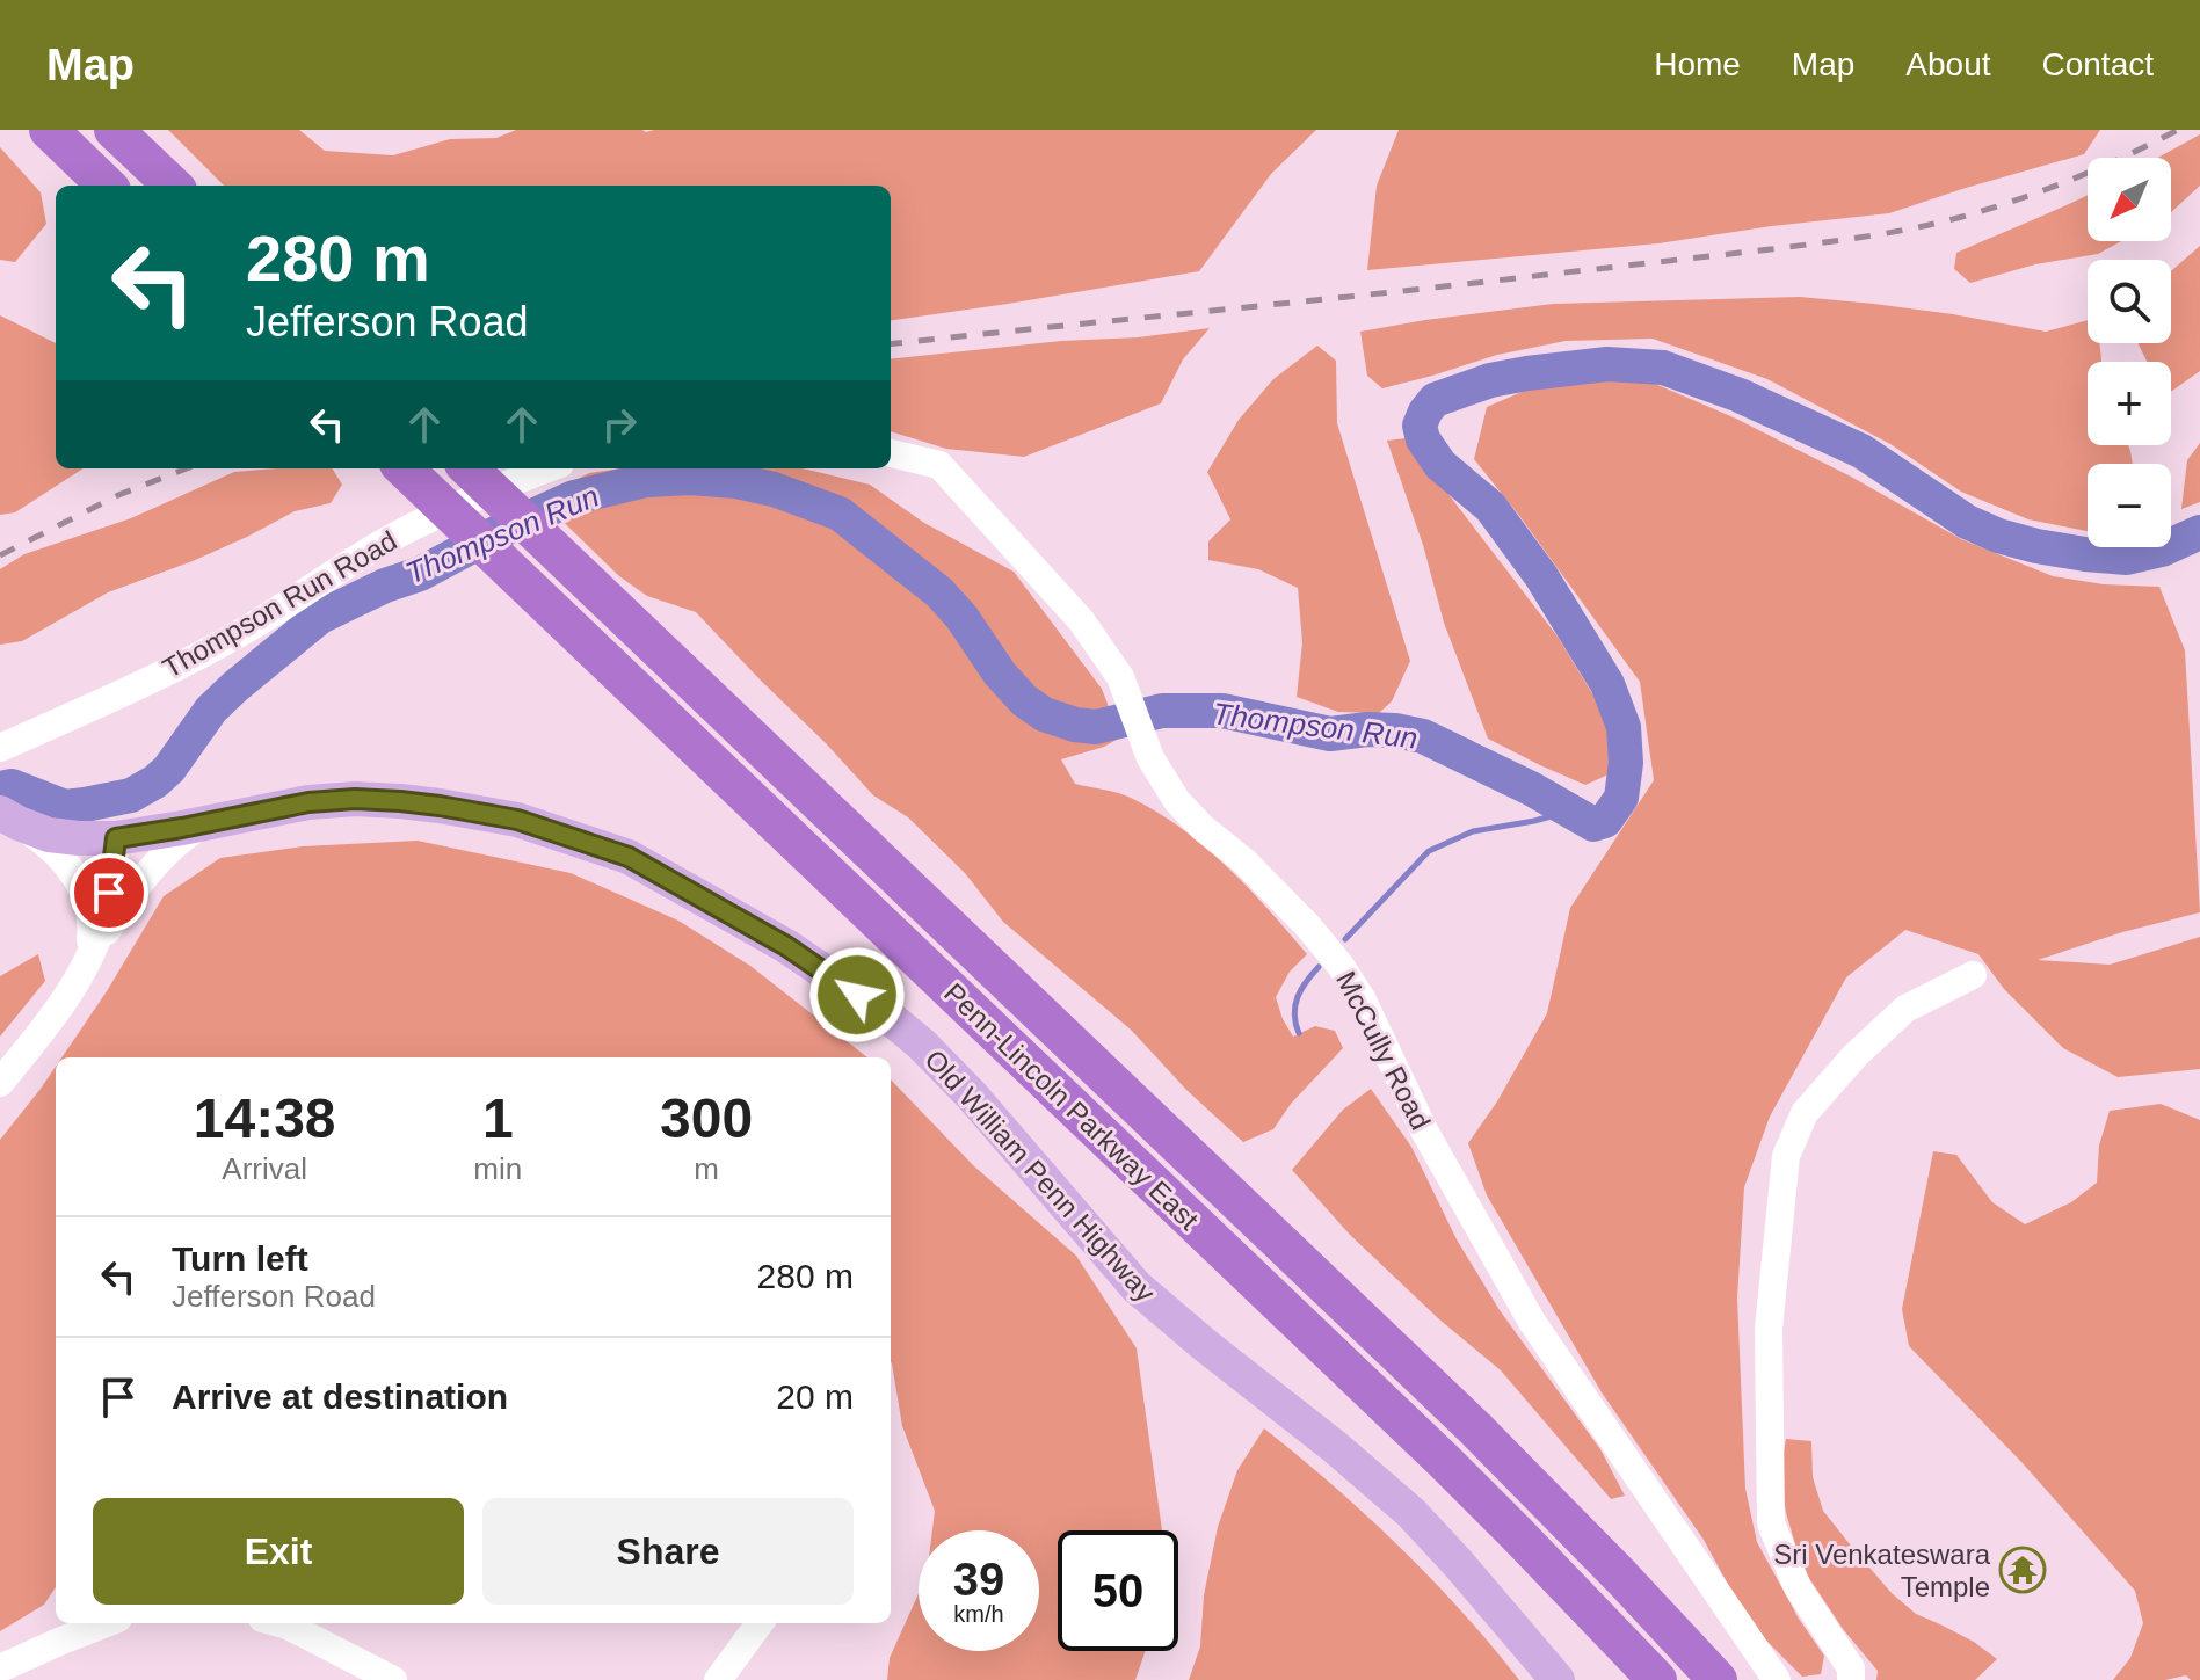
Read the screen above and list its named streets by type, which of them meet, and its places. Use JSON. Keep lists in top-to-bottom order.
{
  "streets": {
    "highway": ["Penn-Lincoln Parkway East"],
    "main road": ["Old William Penn Highway"],
    "street": ["Thompson Run Road", "McCully Road"]
  },
  "water": ["Thompson Run"],
  "places": {
    "temple": ["Sri Venkateswara Temple"]
  },
  "north": "bottom left",
  "page": {
    "header": "Map",
    "nav": [
      "Home",
      "Map",
      "About",
      "Contact"
    ],
    "map_buttons": ["+", "−"],
    "turn": ["280 m", "Jefferson Road"],
    "eta": [
      "14:38",
      "Arrival",
      "1",
      "min",
      "300",
      "m"
    ],
    "list": [
      {
        "name": "Turn left",
        "note": "Jefferson Road",
        "value": "280 m"
      },
      {
        "name": "Arrive at destination",
        "value": "20 m"
      }
    ],
    "buttons": ["Exit", "Share"],
    "speed": "39 km/h",
    "limit": "50"
  }
}
